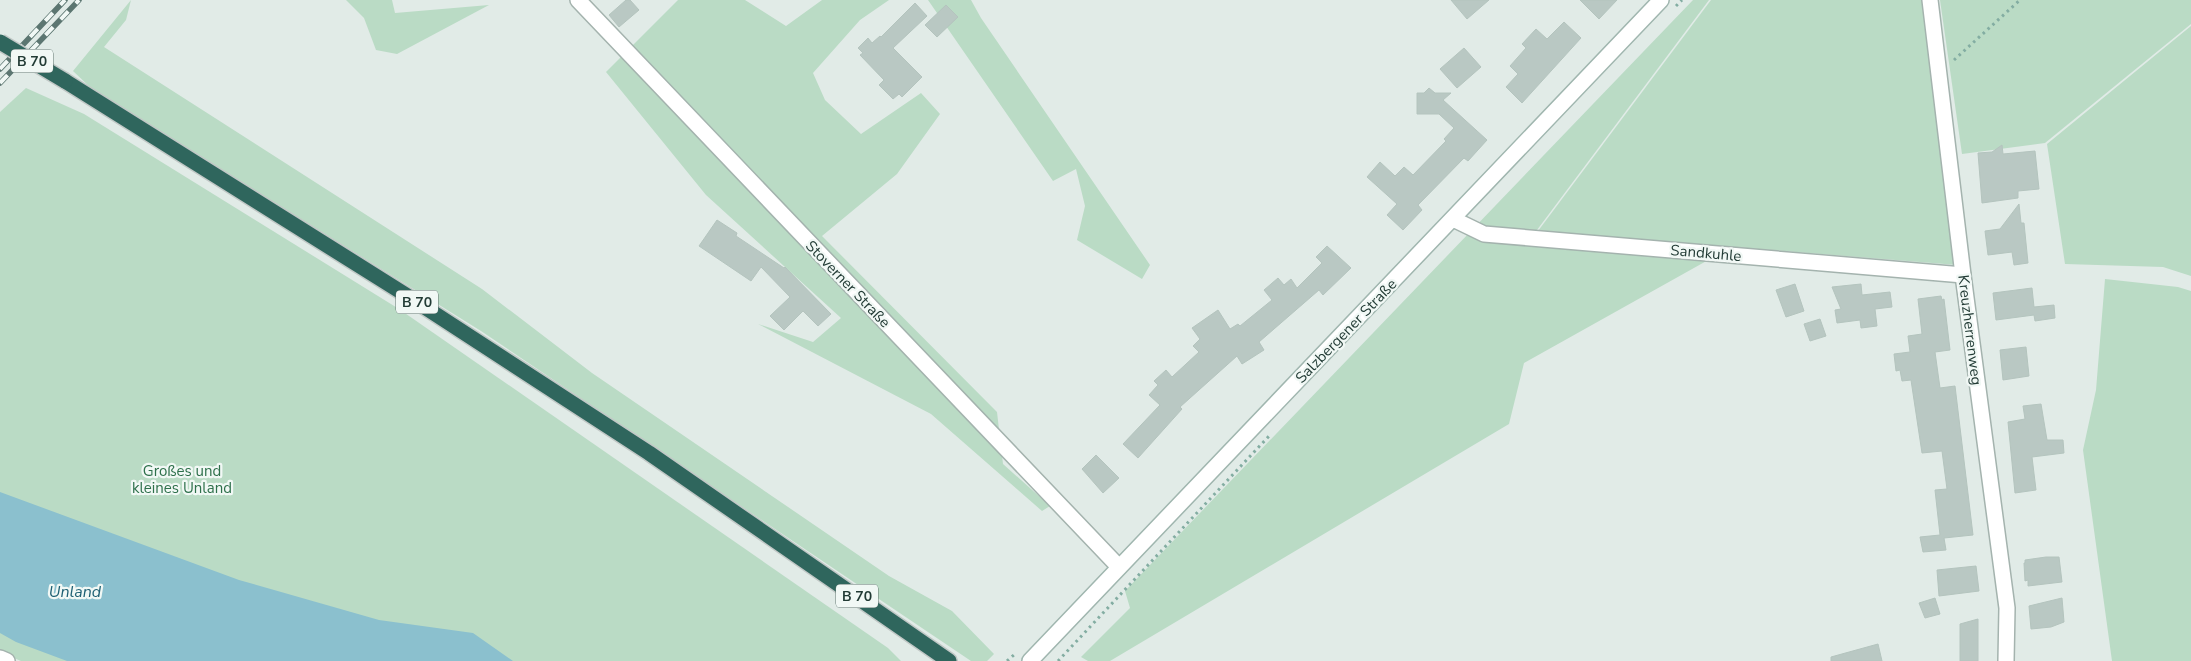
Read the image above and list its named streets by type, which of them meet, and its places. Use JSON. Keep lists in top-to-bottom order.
{
  "streets": {
    "highway": ["B 70"],
    "street": [
      "Sandkuhle",
      "Stoverner Straße",
      "Kreuzherrenweg",
      "Salzbergener Straße"
    ]
  },
  "crossings": [
    ["Sandkuhle", "Kreuzherrenweg"],
    ["Sandkuhle", "Salzbergener Straße"],
    ["Stoverner Straße", "Salzbergener Straße"]
  ],
  "water": ["Unland"],
  "parks": ["Großes und kleines Unland"]
}
